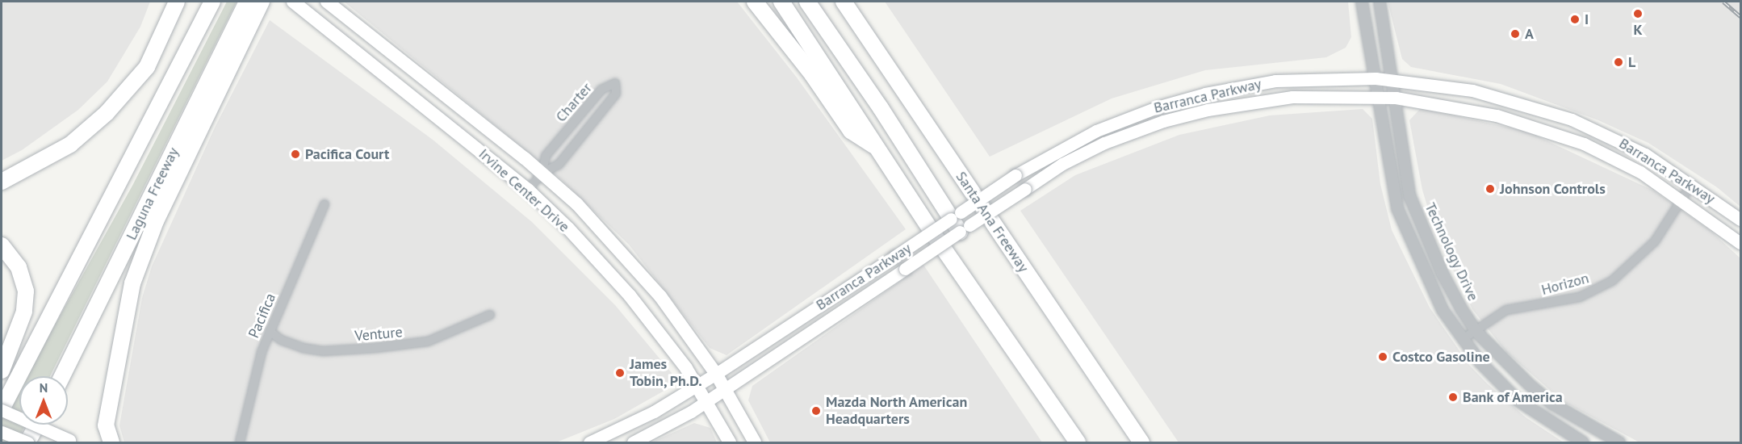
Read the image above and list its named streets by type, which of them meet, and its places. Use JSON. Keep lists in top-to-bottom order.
{
  "streets": {
    "highway": ["Laguna Freeway", "Santa Ana Freeway"],
    "main road": ["Barranca Parkway", "Irvine Center Drive"],
    "street": [
      "Charter",
      "Technology Drive",
      "Horizon",
      "Pacifica",
      "Venture"
    ]
  },
  "crossings": [
    ["Barranca Parkway", "Irvine Center Drive"],
    ["Barranca Parkway", "Technology Drive"],
    ["Barranca Parkway", "Horizon"],
    ["Charter", "Irvine Center Drive"],
    ["Technology Drive", "Horizon"],
    ["Pacifica", "Venture"]
  ],
  "places": [
    "K",
    "I",
    "A",
    "L",
    "Pacifica Court",
    "Johnson Controls",
    "Costco Gasoline",
    "James Tobin, Ph.D.",
    "Bank of America",
    "Mazda North American Headquarters"
  ],
  "north": "top"
}
